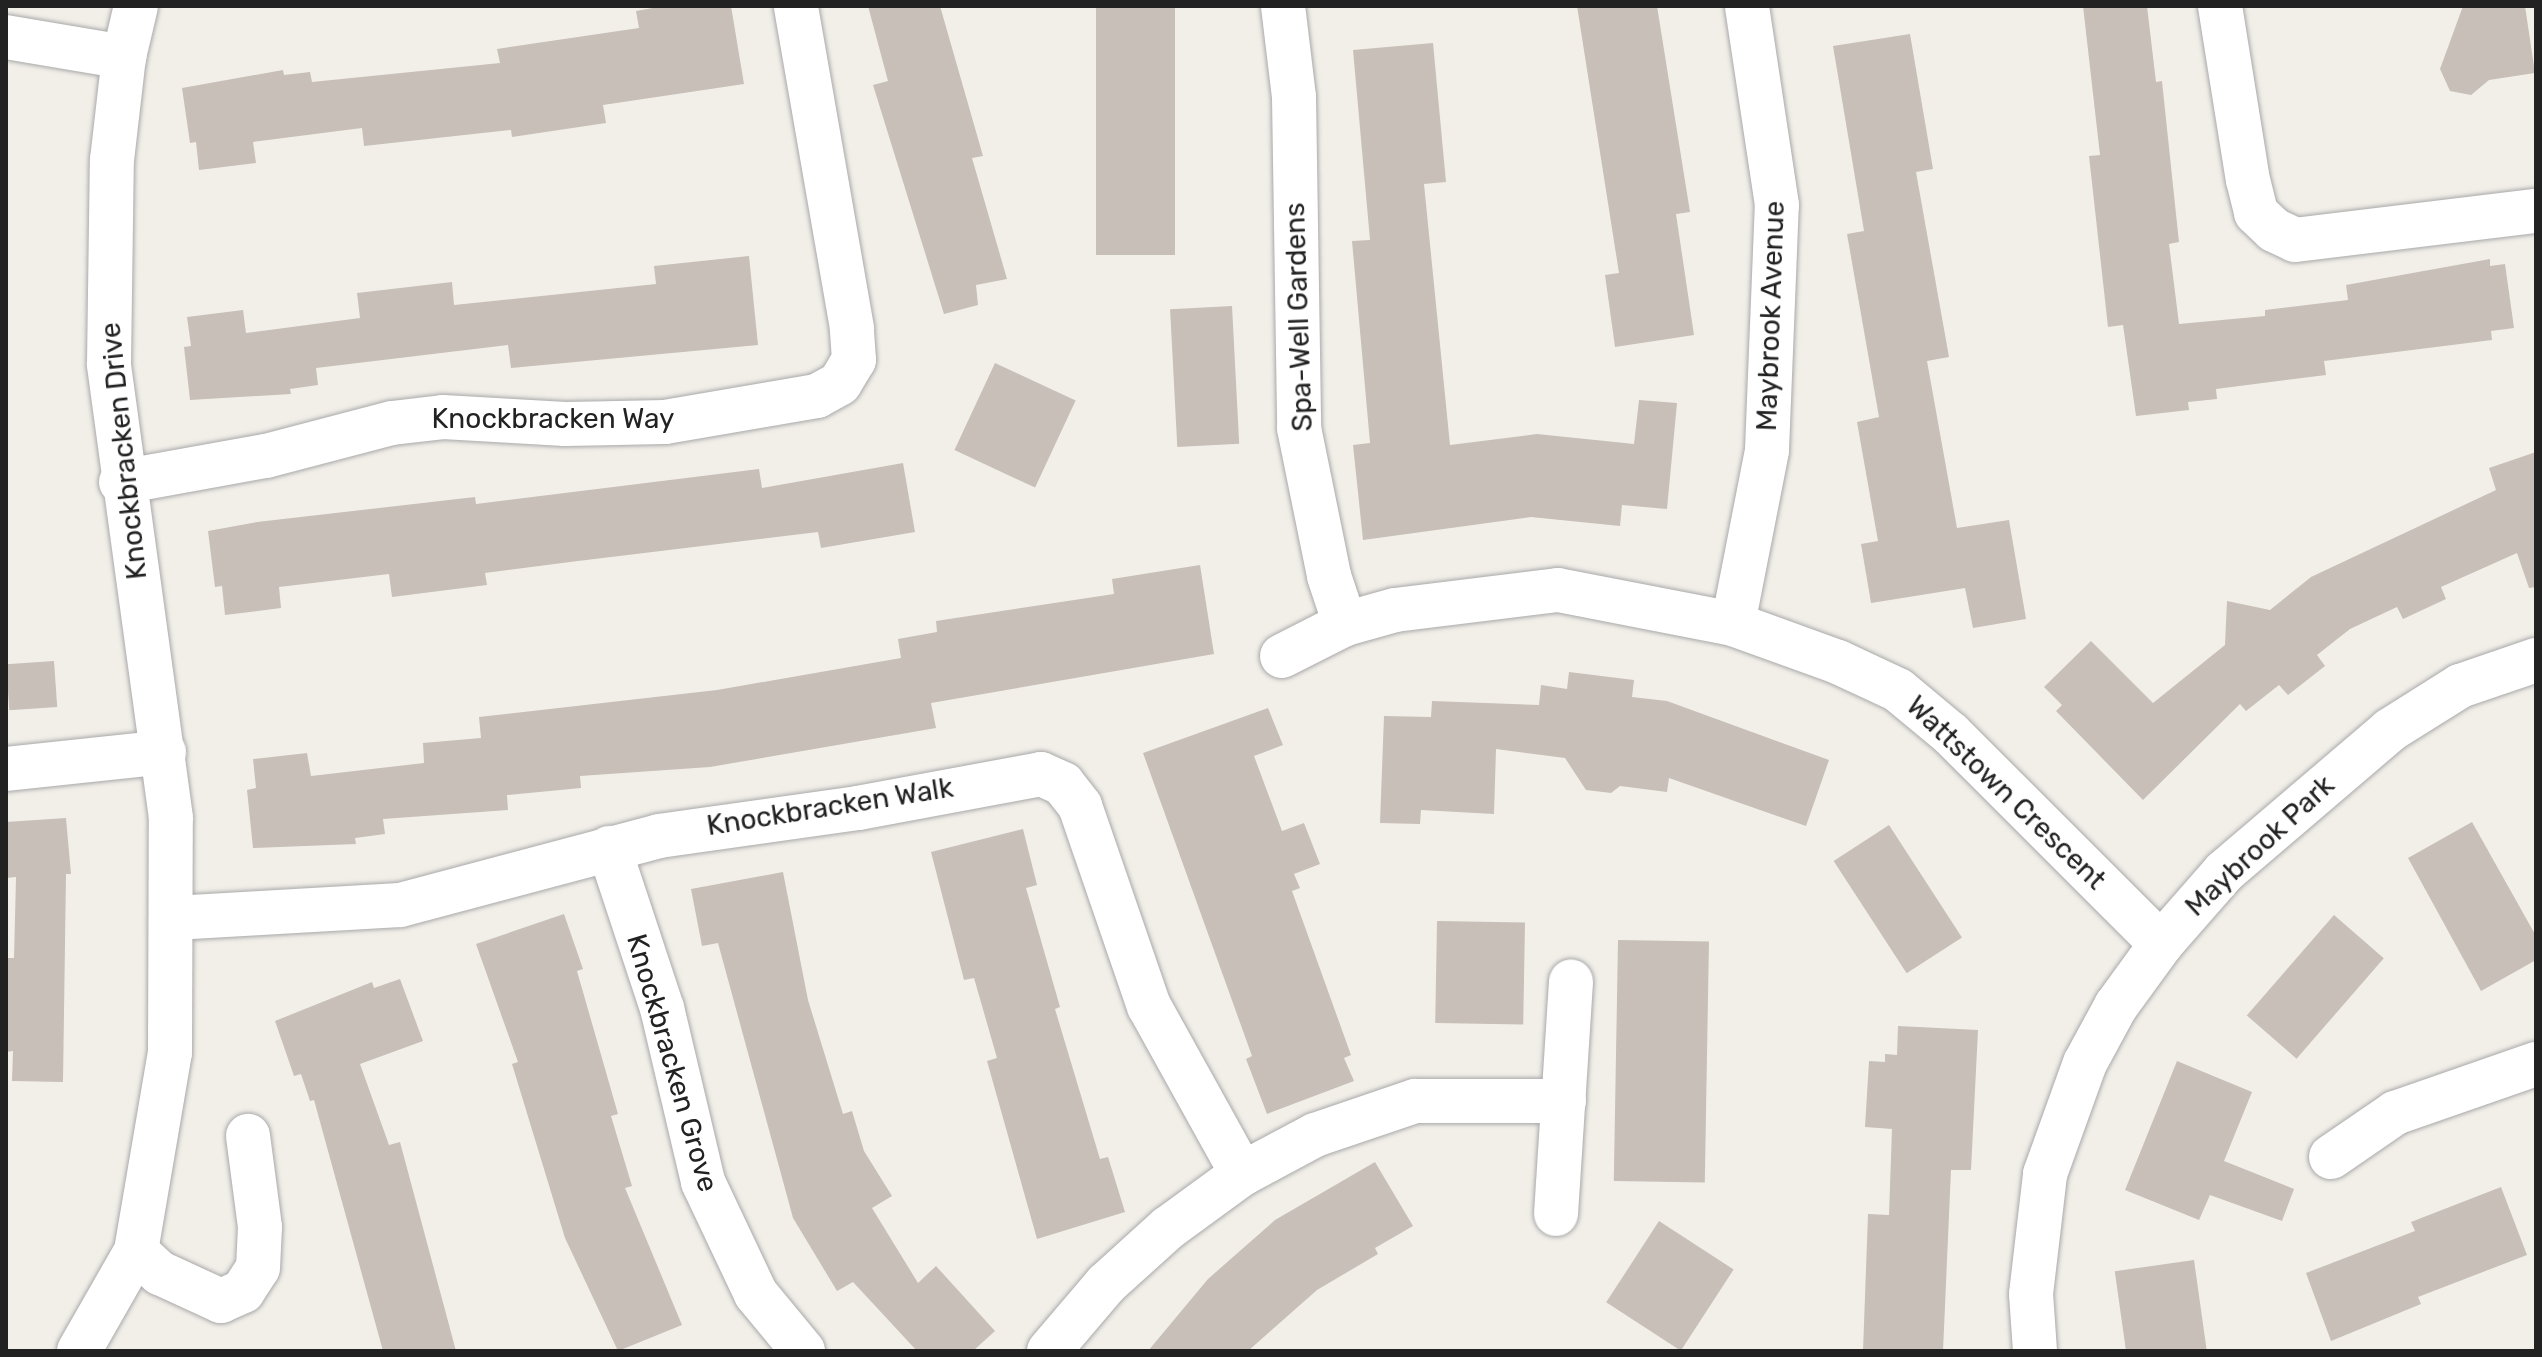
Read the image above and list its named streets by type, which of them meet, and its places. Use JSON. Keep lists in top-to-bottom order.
{
  "streets": {
    "street": [
      "Maybrook Avenue",
      "Spa-Well Gardens",
      "Knockbracken Way",
      "Knockbracken Drive",
      "Wattstown Crescent",
      "Knockbracken Walk",
      "Maybrook Park",
      "Knockbracken Grove"
    ]
  },
  "crossings": [
    ["Maybrook Avenue", "Wattstown Crescent"],
    ["Spa-Well Gardens", "Wattstown Crescent"],
    ["Knockbracken Way", "Knockbracken Drive"],
    ["Knockbracken Drive", "Knockbracken Walk"],
    ["Wattstown Crescent", "Maybrook Park"],
    ["Knockbracken Walk", "Knockbracken Grove"]
  ]
}
